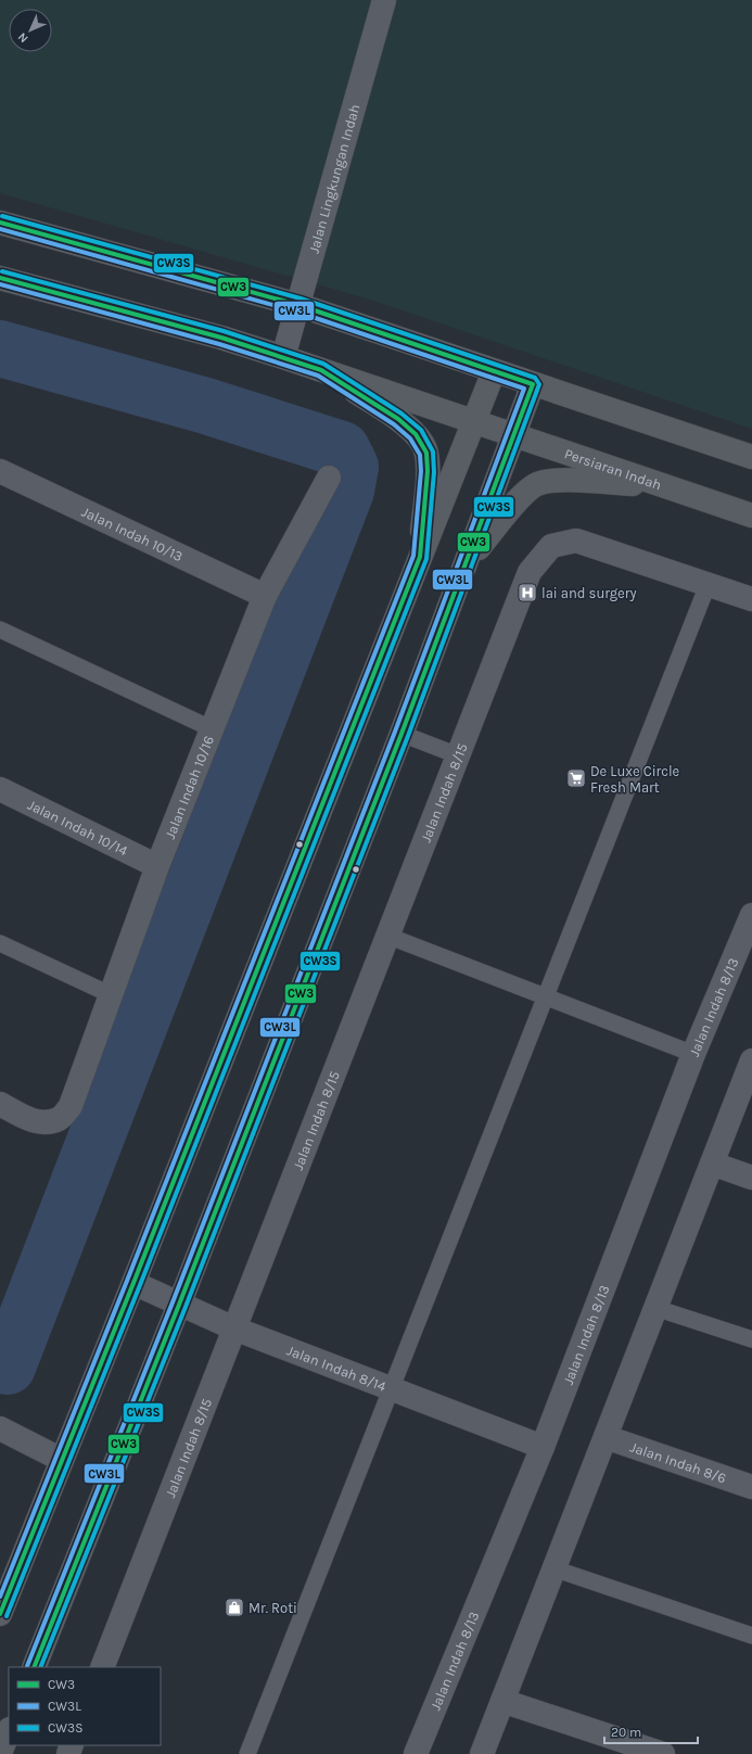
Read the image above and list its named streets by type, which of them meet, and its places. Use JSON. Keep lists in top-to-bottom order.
{
  "streets": {
    "main road": ["Persiaran Indah"],
    "street": [
      "Jalan Lingkungan Indah",
      "Jalan Indah 10/13",
      "Jalan Indah 10/16",
      "Jalan Indah 8/15",
      "Jalan Indah 10/14",
      "Jalan Indah 8/13",
      "Jalan Indah 8/14",
      "Jalan Indah 8/6"
    ]
  },
  "crossings": [
    ["Jalan Indah 10/13", "Jalan Indah 10/16"],
    ["Jalan Indah 10/16", "Jalan Indah 10/14"],
    ["Jalan Indah 8/15", "Jalan Indah 8/14"],
    ["Jalan Indah 8/13", "Jalan Indah 8/14"]
  ],
  "places": {
    "hospital": ["lai and surgery"],
    "supermarket": ["De Luxe Circle Fresh Mart"],
    "shop": ["Mr. Roti"]
  },
  "lines": ["transit line CW3S", "transit line CW3", "transit line CW3L"],
  "legend": ["CW3", "CW3L", "CW3S"],
  "scale_bar": "20 m",
  "north": "bottom left"
}
